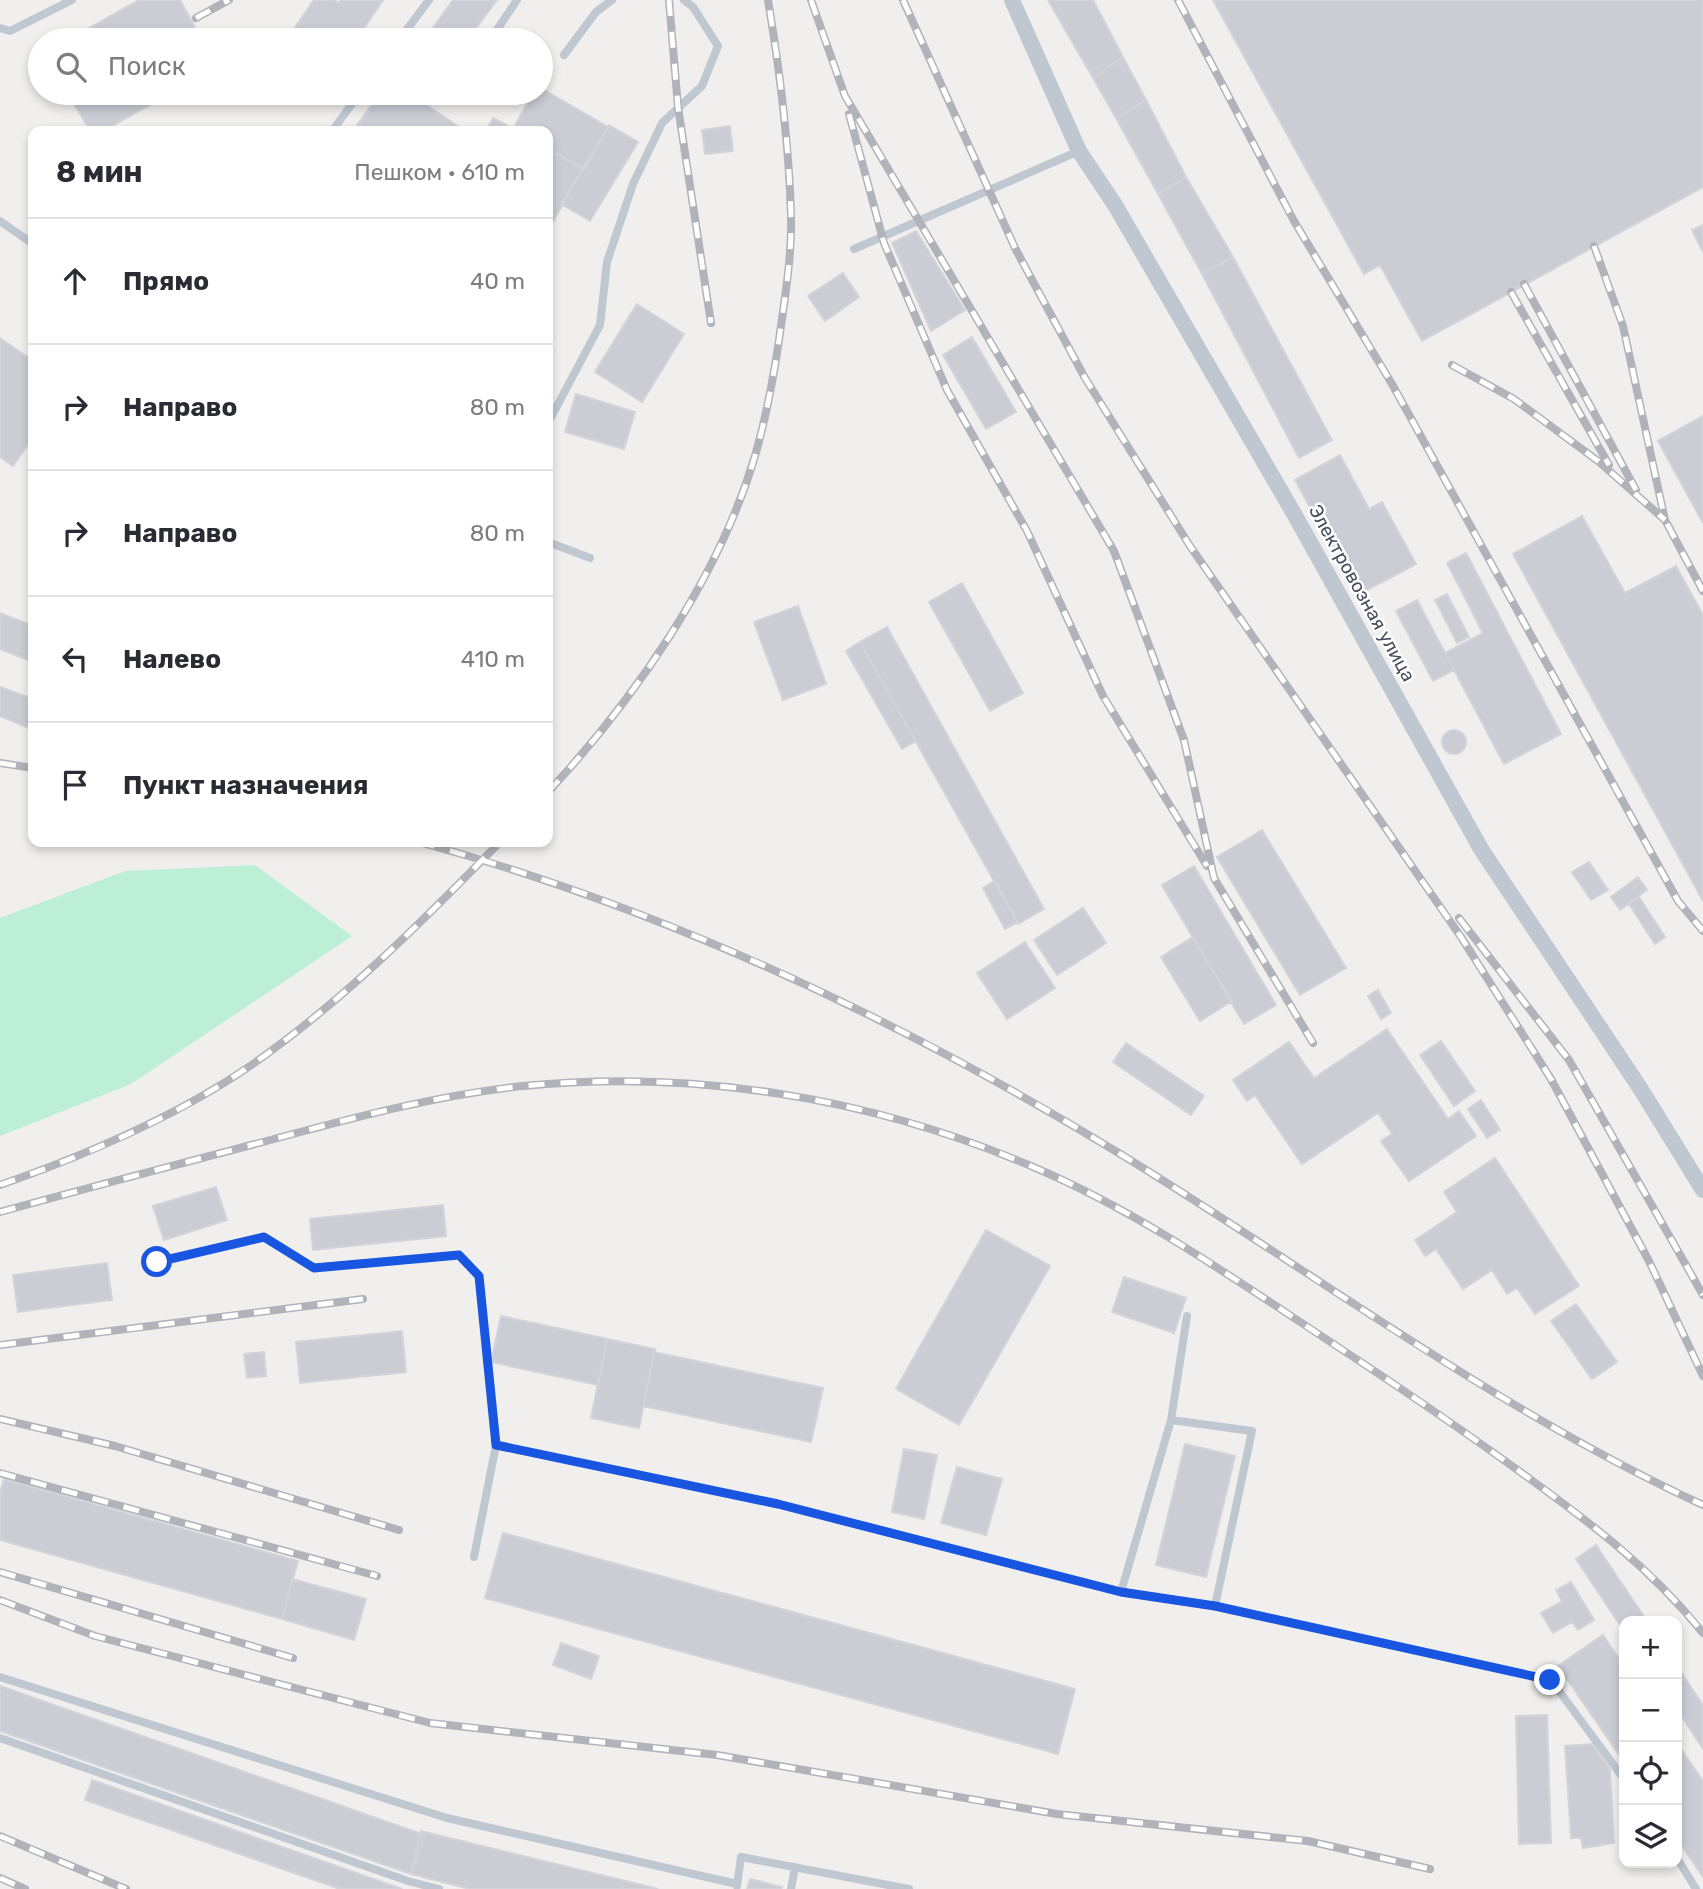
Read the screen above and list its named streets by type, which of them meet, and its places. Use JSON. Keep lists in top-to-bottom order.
{
  "streets": {
    "street": ["Электровозная улица"]
  },
  "page": {
    "search": "Поиск",
    "heading": ["8 мин", "Пешком · 610 m"],
    "list": [
      ["Прямо", "40 m"],
      ["Направо", "80 m"],
      ["Направо", "80 m"],
      ["Налево", "410 m"],
      "Пункт назначения"
    ],
    "map_buttons": ["+", "−"]
  }
}
